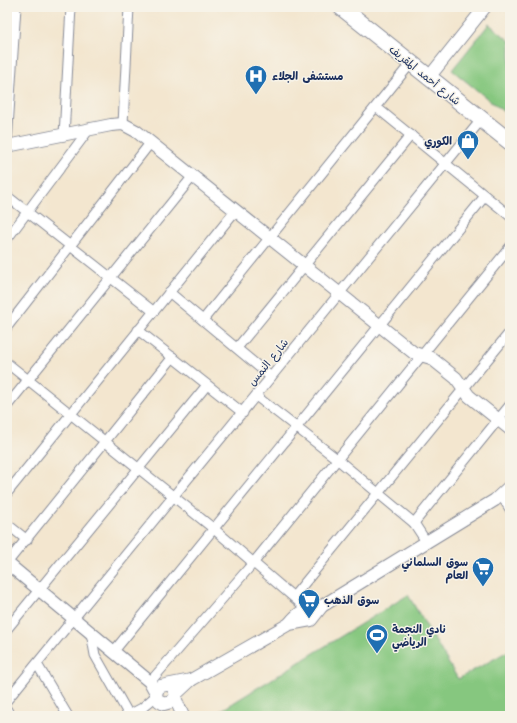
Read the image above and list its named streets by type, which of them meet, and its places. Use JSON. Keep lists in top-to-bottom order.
{
  "streets": {
    "highway": ["شارع أحمد المقريف"],
    "street": ["شارع النمس"]
  },
  "crossings": [
    ["شارع أحمد المقريف", "شارع النمس"]
  ],
  "places": {
    "hospital": ["مستشفى الجلاء"],
    "shop": ["الكوري"],
    "supermarket": ["سوق السلماني العام", "سوق الذهب"],
    "sports": ["نادي النجمة الرياضي"]
  }
}
